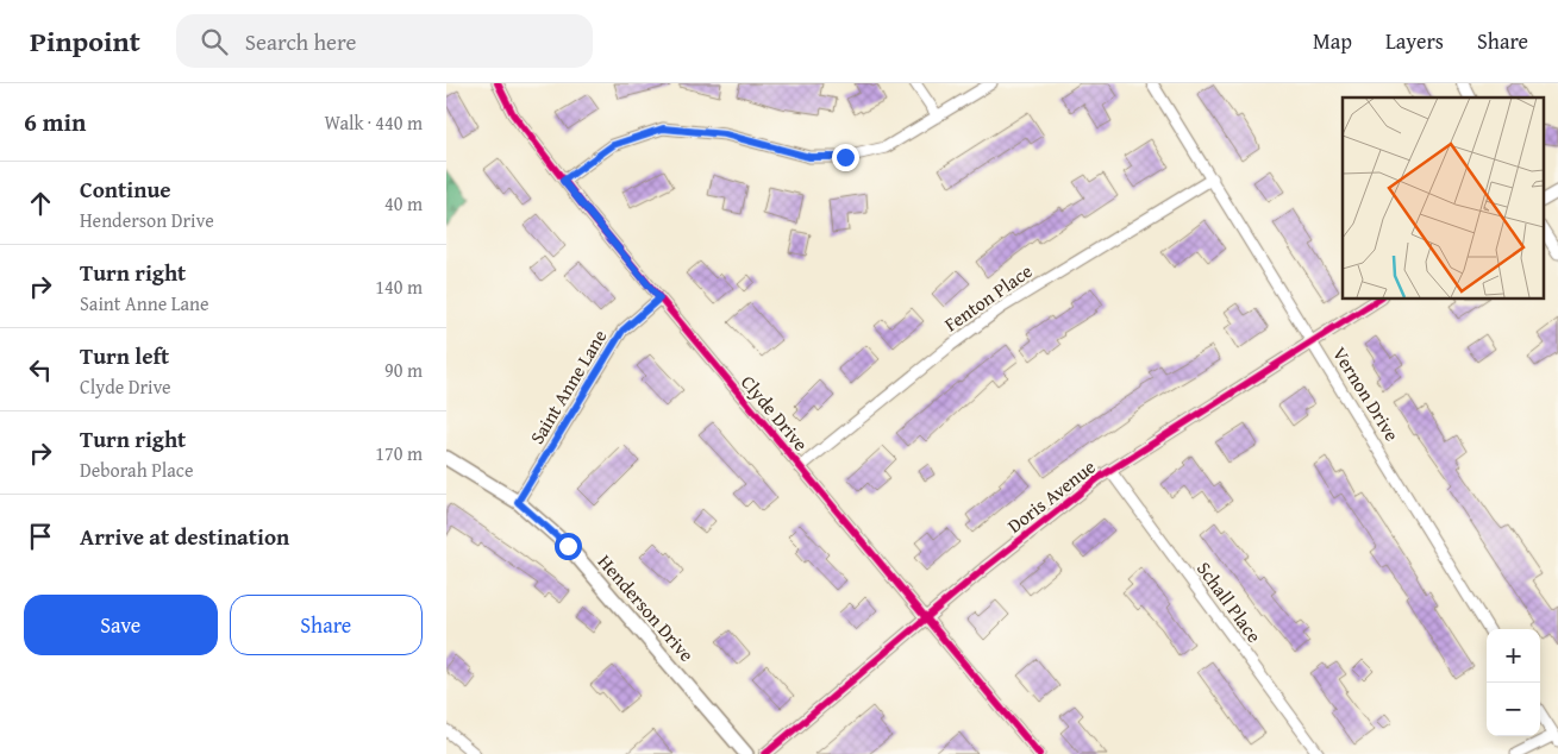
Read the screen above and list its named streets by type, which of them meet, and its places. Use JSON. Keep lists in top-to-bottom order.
{
  "streets": {
    "main road": ["Henderson Drive"],
    "street": [
      "Fenton Place",
      "Saint Anne Lane",
      "Vernon Drive",
      "Clyde Drive",
      "Doris Avenue",
      "Schall Place"
    ]
  },
  "crossings": [
    ["Fenton Place", "Vernon Drive"],
    ["Fenton Place", "Clyde Drive"],
    ["Saint Anne Lane", "Clyde Drive"],
    ["Saint Anne Lane", "Henderson Drive"],
    ["Vernon Drive", "Doris Avenue"],
    ["Clyde Drive", "Doris Avenue"],
    ["Doris Avenue", "Schall Place"]
  ],
  "page": {
    "header": "Pinpoint",
    "search": "Search here",
    "nav": ["Map", "Layers", "Share"],
    "heading": ["6 min", "Walk · 440 m"],
    "list": [
      ["Continue", "Henderson Drive", "40 m"],
      ["Turn right", "Saint Anne Lane", "140 m"],
      ["Turn left", "Clyde Drive", "90 m"],
      ["Turn right", "Deborah Place", "170 m"],
      "Arrive at destination"
    ],
    "buttons": ["Save", "Share"],
    "map_buttons": ["+", "−"]
  }
}
